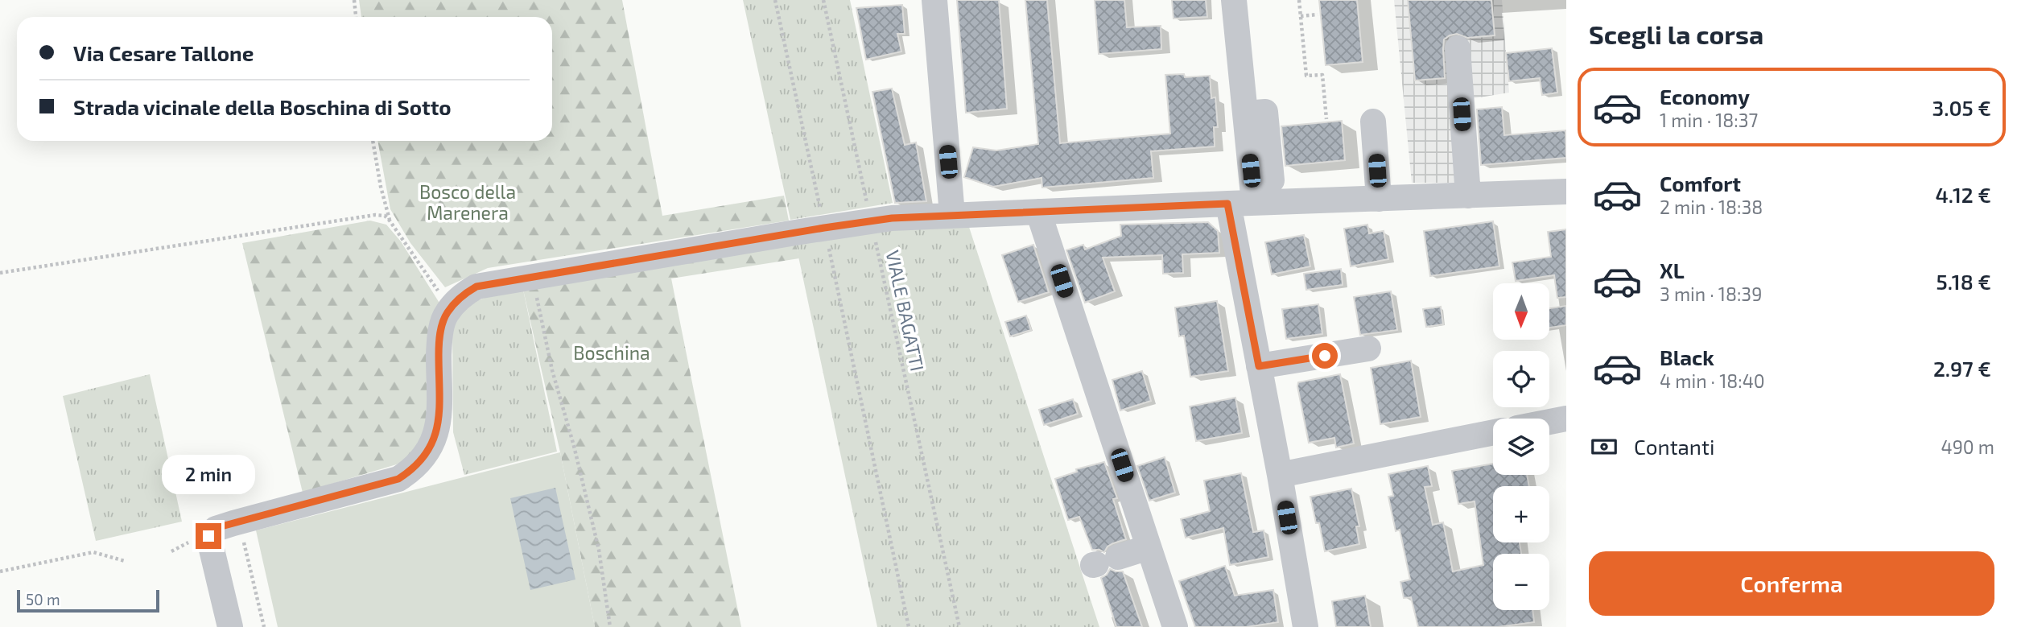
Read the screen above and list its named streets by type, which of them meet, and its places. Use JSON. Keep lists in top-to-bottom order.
{
  "streets": {
    "path": ["VIALE BAGATTI"]
  },
  "parks": ["Bosco della Marenera", "Boschina"],
  "scale_bar": "50 m",
  "north": "bottom",
  "page": {
    "heading": "Scegli la corsa",
    "banner": ["Via Cesare Tallone", "Strada vicinale della Boschina di Sotto"],
    "list": [
      {
        "name": "Economy",
        "note": "1 min · 18:37",
        "value": "3.05 €"
      },
      {
        "name": "Comfort",
        "note": "2 min · 18:38",
        "value": "4.12 €"
      },
      {
        "name": "XL",
        "note": "3 min · 18:39",
        "value": "5.18 €"
      },
      {
        "name": "Black",
        "note": "4 min · 18:40",
        "value": "2.97 €"
      }
    ],
    "map_buttons": ["+", "−"],
    "pay": ["Contanti", "490 m"],
    "bubble": "2 min",
    "buttons": "Conferma",
    "scale": "50 m"
  }
}
